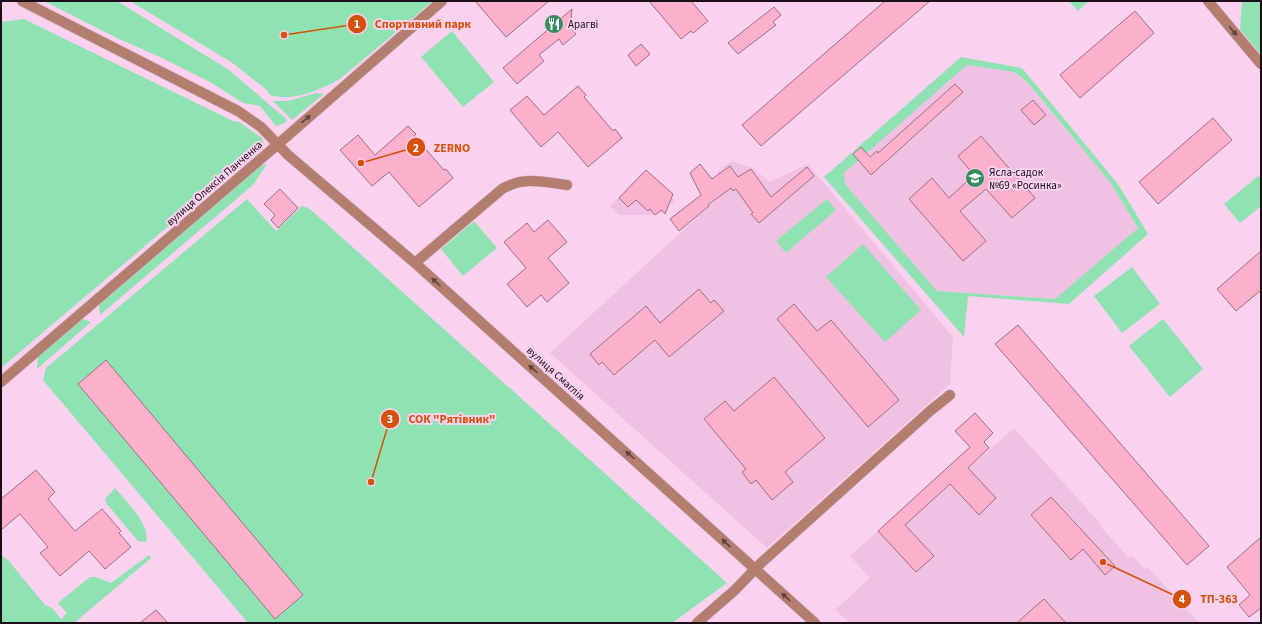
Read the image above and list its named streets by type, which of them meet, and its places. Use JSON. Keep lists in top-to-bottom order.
{
  "streets": {
    "street": ["вулиця Олексія Панченка", "вулиця Смаглія"]
  },
  "crossings": [
    ["вулиця Олексія Панченка", "вулиця Смаглія"]
  ],
  "one_way": ["вулиця Олексія Панченка", "вулиця Смаглія"],
  "places": {
    "restaurant": ["Арагві"],
    "other": [
      "Спортивний парк",
      "ZERNO",
      "СОК \"Рятівник\"",
      "ТП-363"
    ],
    "school or university": ["Ясла-садок №69 «Росинка»"]
  }
}
